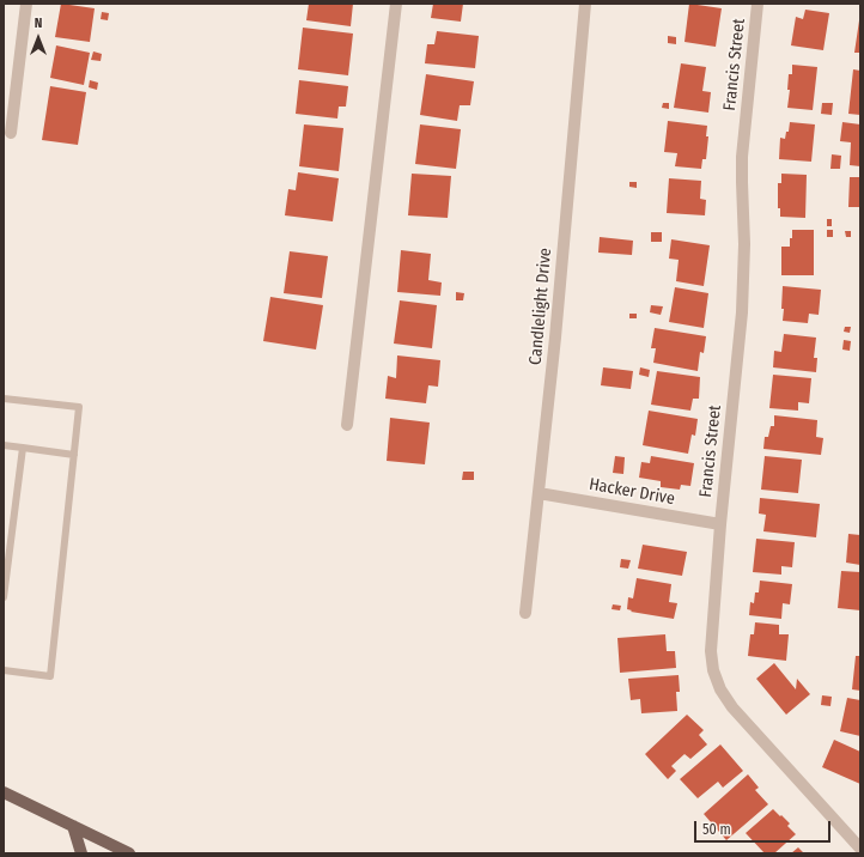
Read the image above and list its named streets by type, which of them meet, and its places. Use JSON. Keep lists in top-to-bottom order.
{
  "streets": {
    "street": ["Francis Street", "Candlelight Drive", "Hacker Drive"]
  },
  "crossings": [
    ["Francis Street", "Hacker Drive"],
    ["Candlelight Drive", "Hacker Drive"]
  ],
  "scale_bar": "50 m",
  "north": "top"
}
